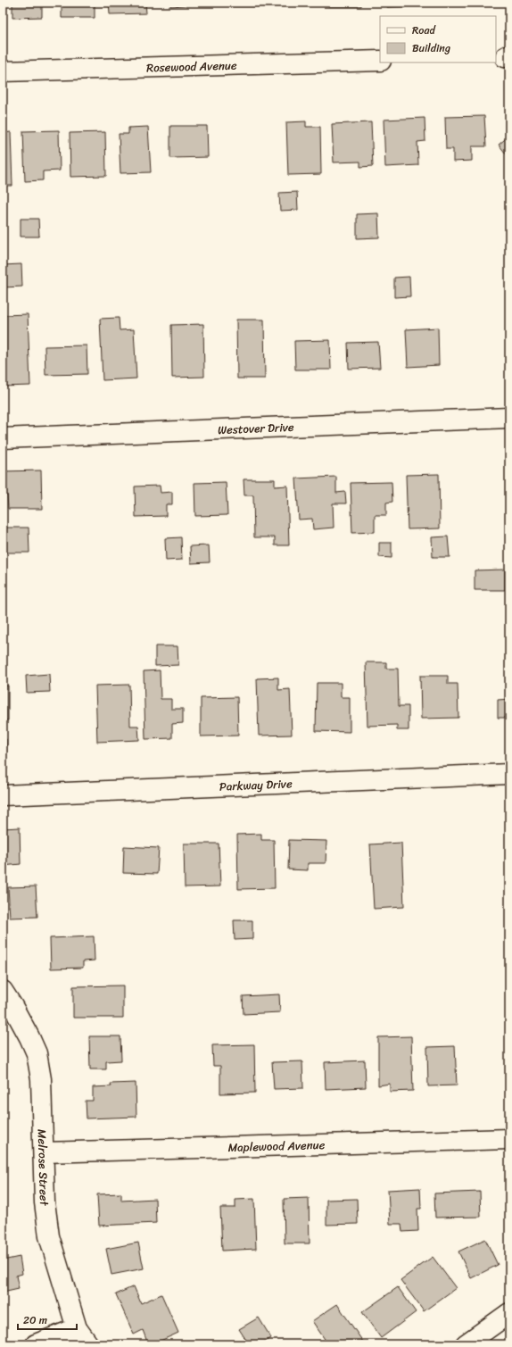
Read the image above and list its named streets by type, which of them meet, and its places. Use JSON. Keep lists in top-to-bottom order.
{
  "streets": {
    "street": [
      "Rosewood Avenue",
      "Westover Drive",
      "Parkway Drive",
      "Maplewood Avenue",
      "Melrose Street"
    ]
  },
  "crossings": [
    ["Maplewood Avenue", "Melrose Street"]
  ],
  "legend": ["Road", "Building"],
  "scale_bar": "20 m"
}
